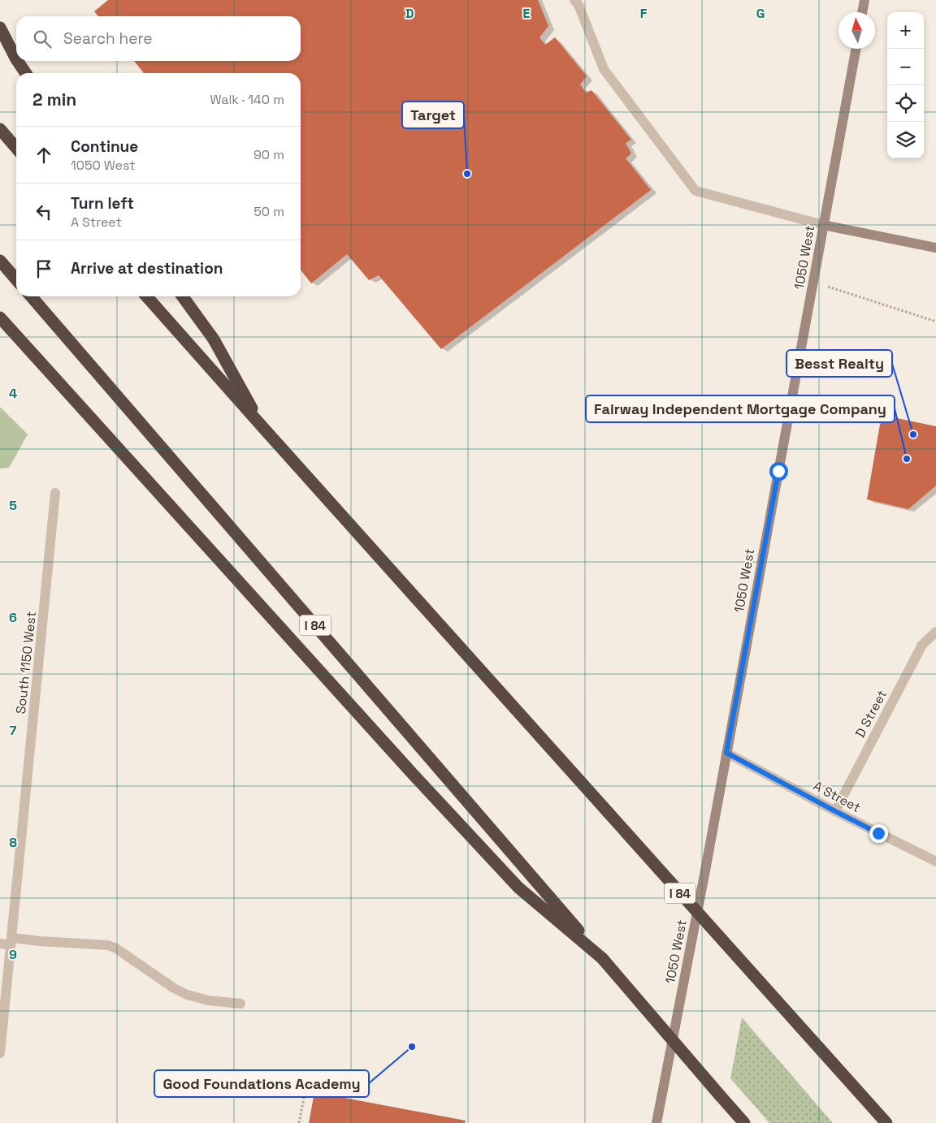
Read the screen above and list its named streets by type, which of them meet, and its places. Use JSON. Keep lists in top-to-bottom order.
{
  "streets": {
    "highway": ["I 84"],
    "main road": ["1050 West"],
    "street": ["South 1150 West", "D Street", "A Street"]
  },
  "crossings": [
    ["1050 West", "A Street"],
    ["D Street", "A Street"]
  ],
  "places": [
    "Target",
    "Besst Realty",
    "Fairway Independent Mortgage Company",
    "Good Foundations Academy"
  ],
  "north": "top",
  "page": {
    "map_buttons": ["+", "−"],
    "search": "Search here",
    "heading": ["2 min", "Walk · 140 m"],
    "list": [
      ["Continue", "1050 West", "90 m"],
      ["Turn left", "A Street", "50 m"],
      "Arrive at destination"
    ]
  },
  "grid": {
    "columns": [
      "D",
      "E",
      "F",
      "G"
    ],
    "rows": [
      "4",
      "5",
      "6",
      "7",
      "8",
      "9"
    ]
  }
}
